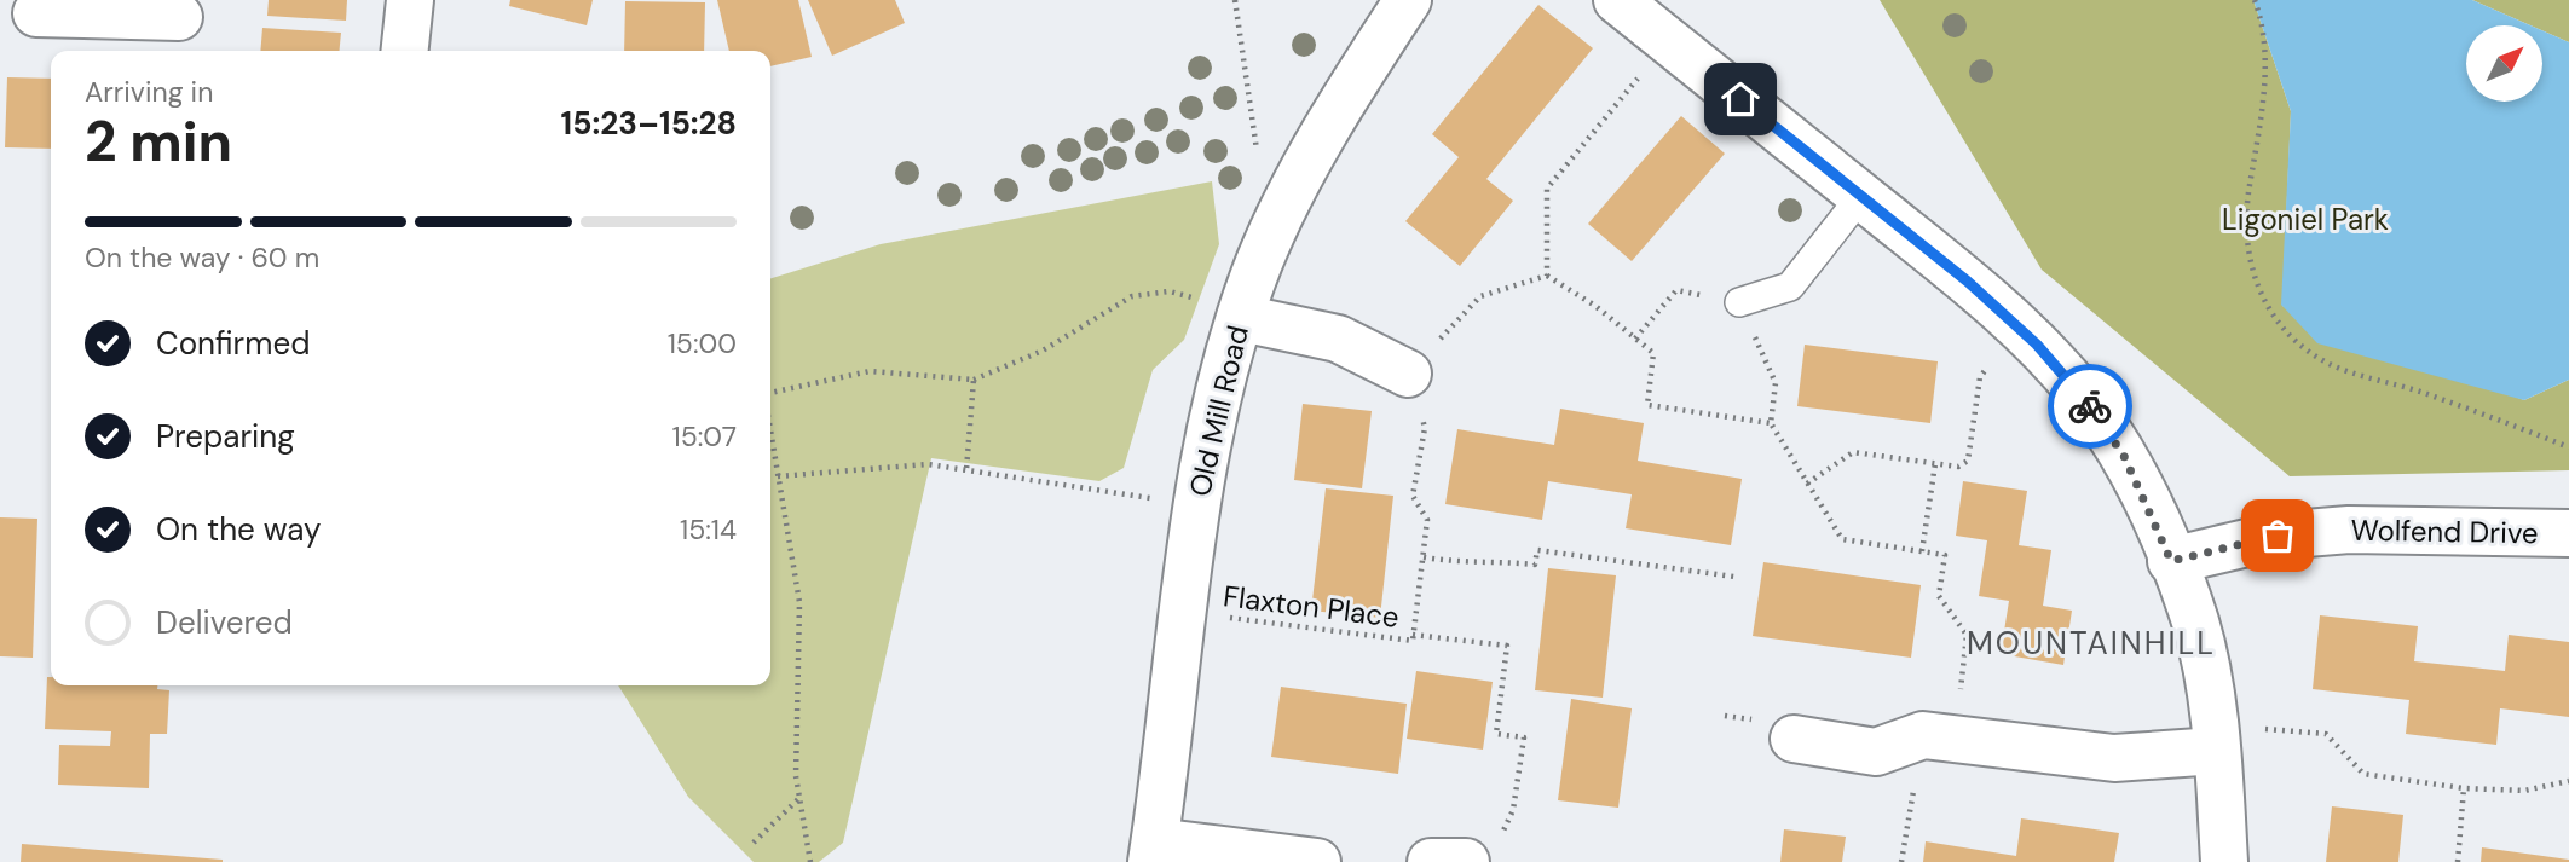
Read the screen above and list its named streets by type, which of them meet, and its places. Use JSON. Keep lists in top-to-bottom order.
{
  "streets": {
    "street": ["Old Mill Road", "Wolfend Drive"],
    "path": ["Flaxton Place"]
  },
  "crossings": [
    ["Old Mill Road", "Flaxton Place"]
  ],
  "districts": ["MOUNTAINHILL"],
  "parks": ["Ligoniel Park"],
  "north": "top right",
  "page": {
    "heading": ["2 min", "Arriving in", "15:23–15:28"],
    "bar": "On the way · 60 m",
    "list": [
      ["Confirmed", "15:00"],
      ["Preparing", "15:07"],
      ["On the way", "15:14"],
      "Delivered"
    ]
  }
}
